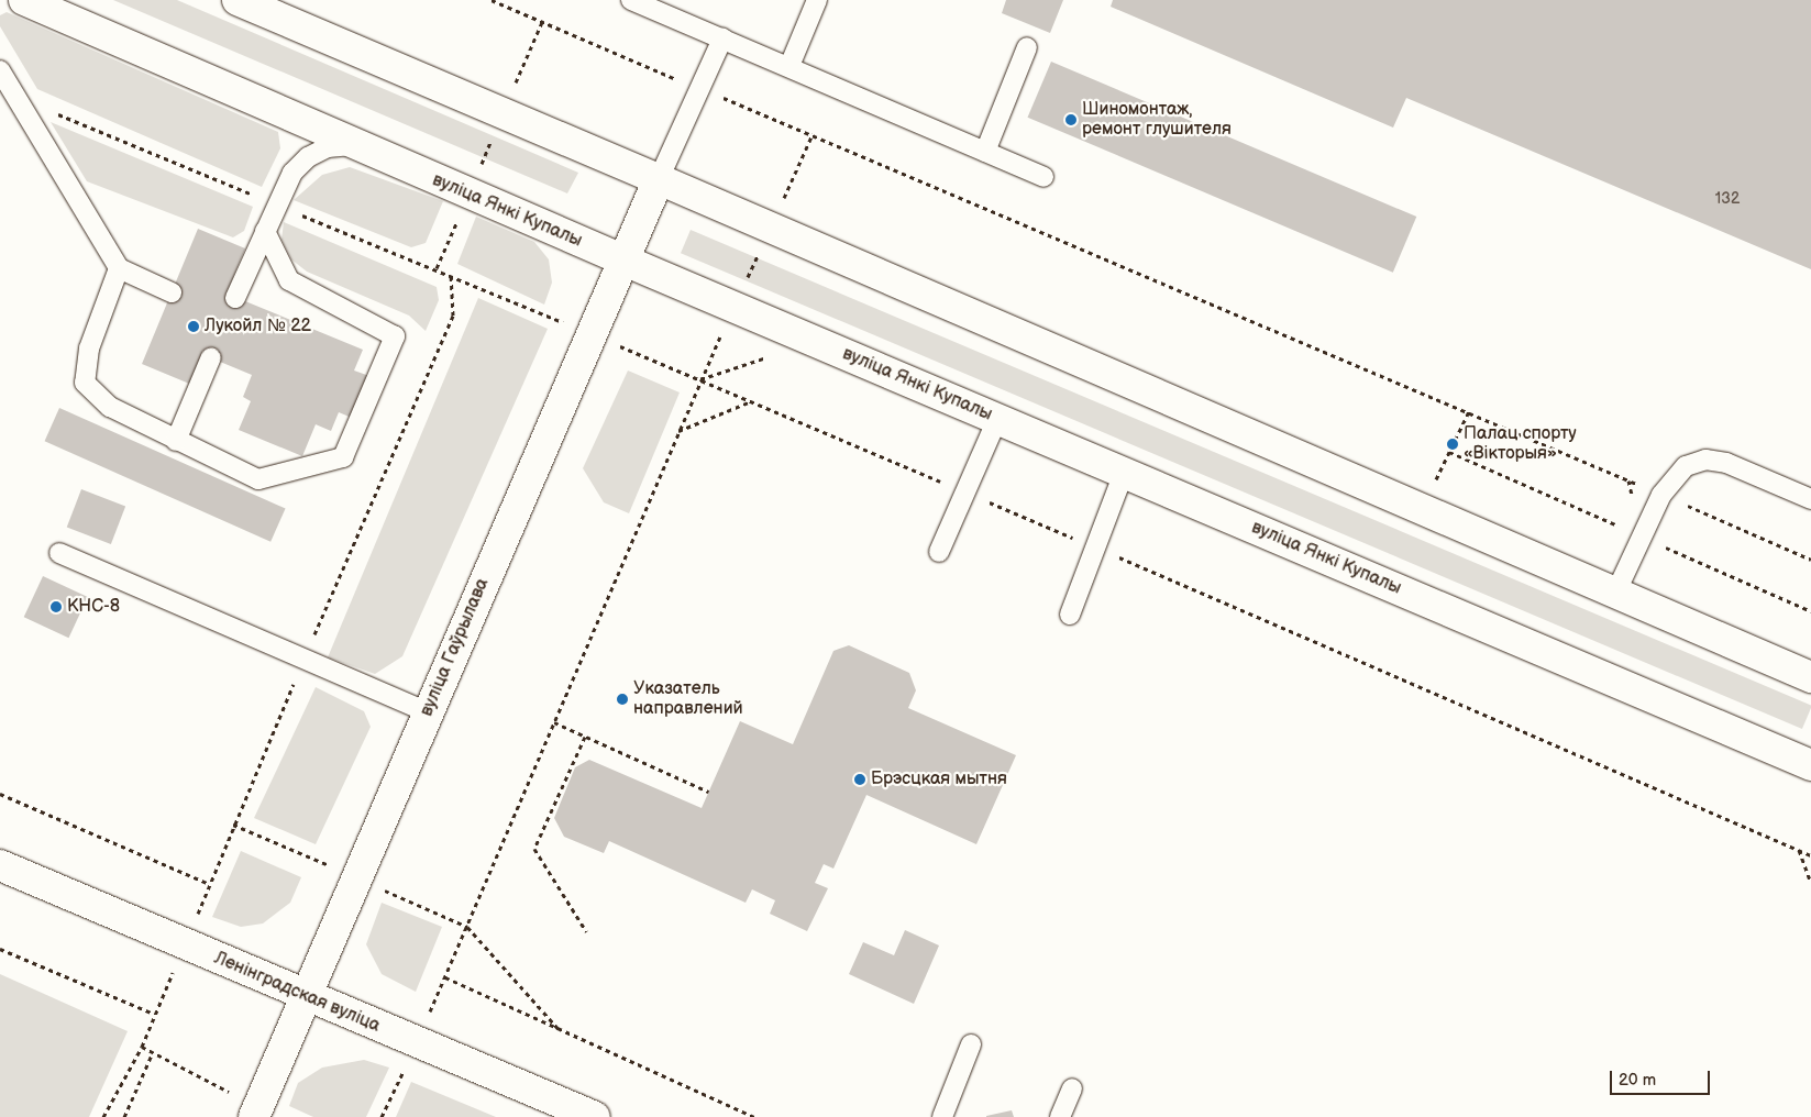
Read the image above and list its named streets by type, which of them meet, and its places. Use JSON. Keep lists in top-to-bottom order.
{
  "streets": {
    "main road": ["вуліца Янкі Купалы", "вуліца Гаўрылава", "Ленінградская вуліца"]
  },
  "crossings": [
    ["вуліца Янкі Купалы", "вуліца Гаўрылава"],
    ["вуліца Гаўрылава", "Ленінградская вуліца"]
  ],
  "places": [
    "Шиномонтаж, ремонт глушителя",
    "Лукойл № 22",
    "Палац спорту «Вікторыя»",
    "КНС-8",
    "Указатель направлений",
    "Брэсцкая мытня"
  ],
  "house_numbers": ["132"],
  "scale_bar": "20 m"
}
